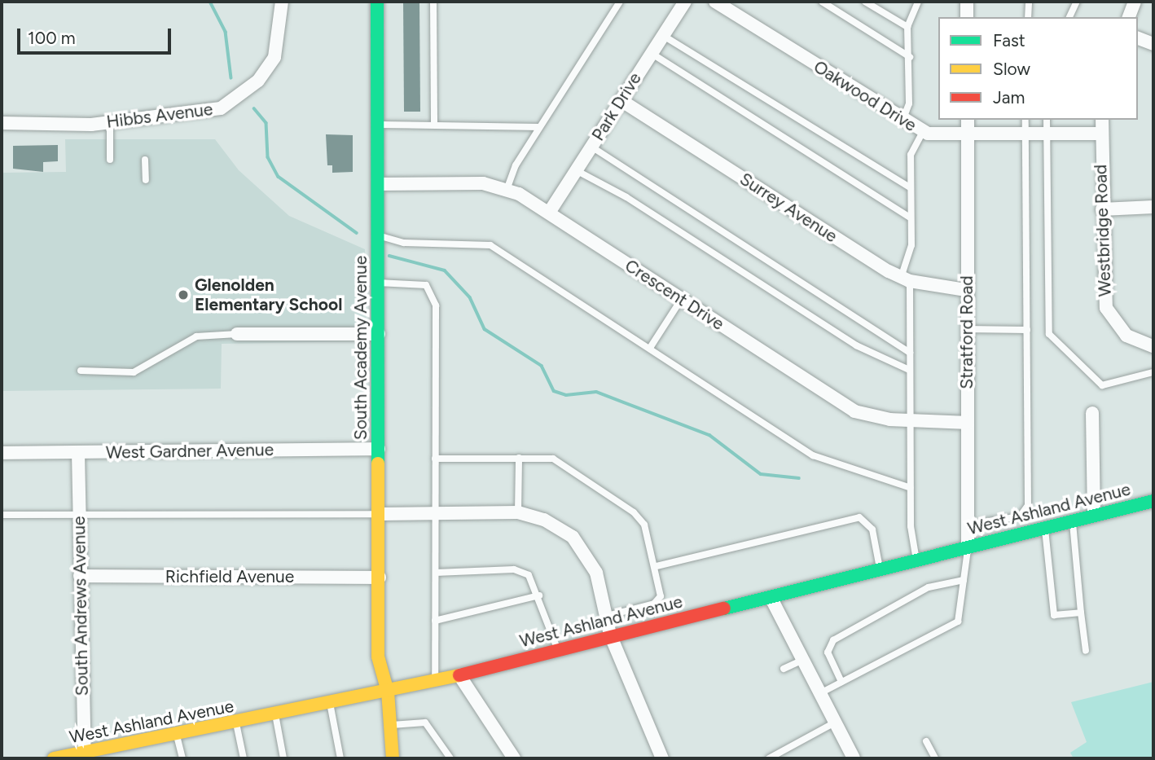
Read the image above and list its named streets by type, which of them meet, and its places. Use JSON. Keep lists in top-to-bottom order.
{
  "streets": {
    "street": [
      "Oakwood Drive",
      "Park Drive",
      "Hibbs Avenue",
      "Surrey Avenue",
      "Westbridge Road",
      "Crescent Drive",
      "Stratford Road",
      "South Academy Avenue",
      "West Gardner Avenue",
      "West Ashland Avenue",
      "Richfield Avenue",
      "South Andrews Avenue"
    ]
  },
  "crossings": [
    ["Oakwood Drive", "Westbridge Road"],
    ["Oakwood Drive", "Stratford Road"],
    ["Park Drive", "Surrey Avenue"],
    ["Park Drive", "Crescent Drive"],
    ["Surrey Avenue", "Stratford Road"],
    ["Crescent Drive", "Stratford Road"],
    ["Crescent Drive", "South Academy Avenue"],
    ["Stratford Road", "West Ashland Avenue"],
    ["South Academy Avenue", "West Gardner Avenue"],
    ["South Academy Avenue", "West Ashland Avenue"],
    ["South Academy Avenue", "Richfield Avenue"],
    ["West Gardner Avenue", "South Andrews Avenue"],
    ["West Ashland Avenue", "South Andrews Avenue"],
    ["Richfield Avenue", "South Andrews Avenue"]
  ],
  "places": ["Glenolden Elementary School"],
  "legend": ["Fast", "Slow", "Jam"],
  "scale_bar": "100 m"
}
